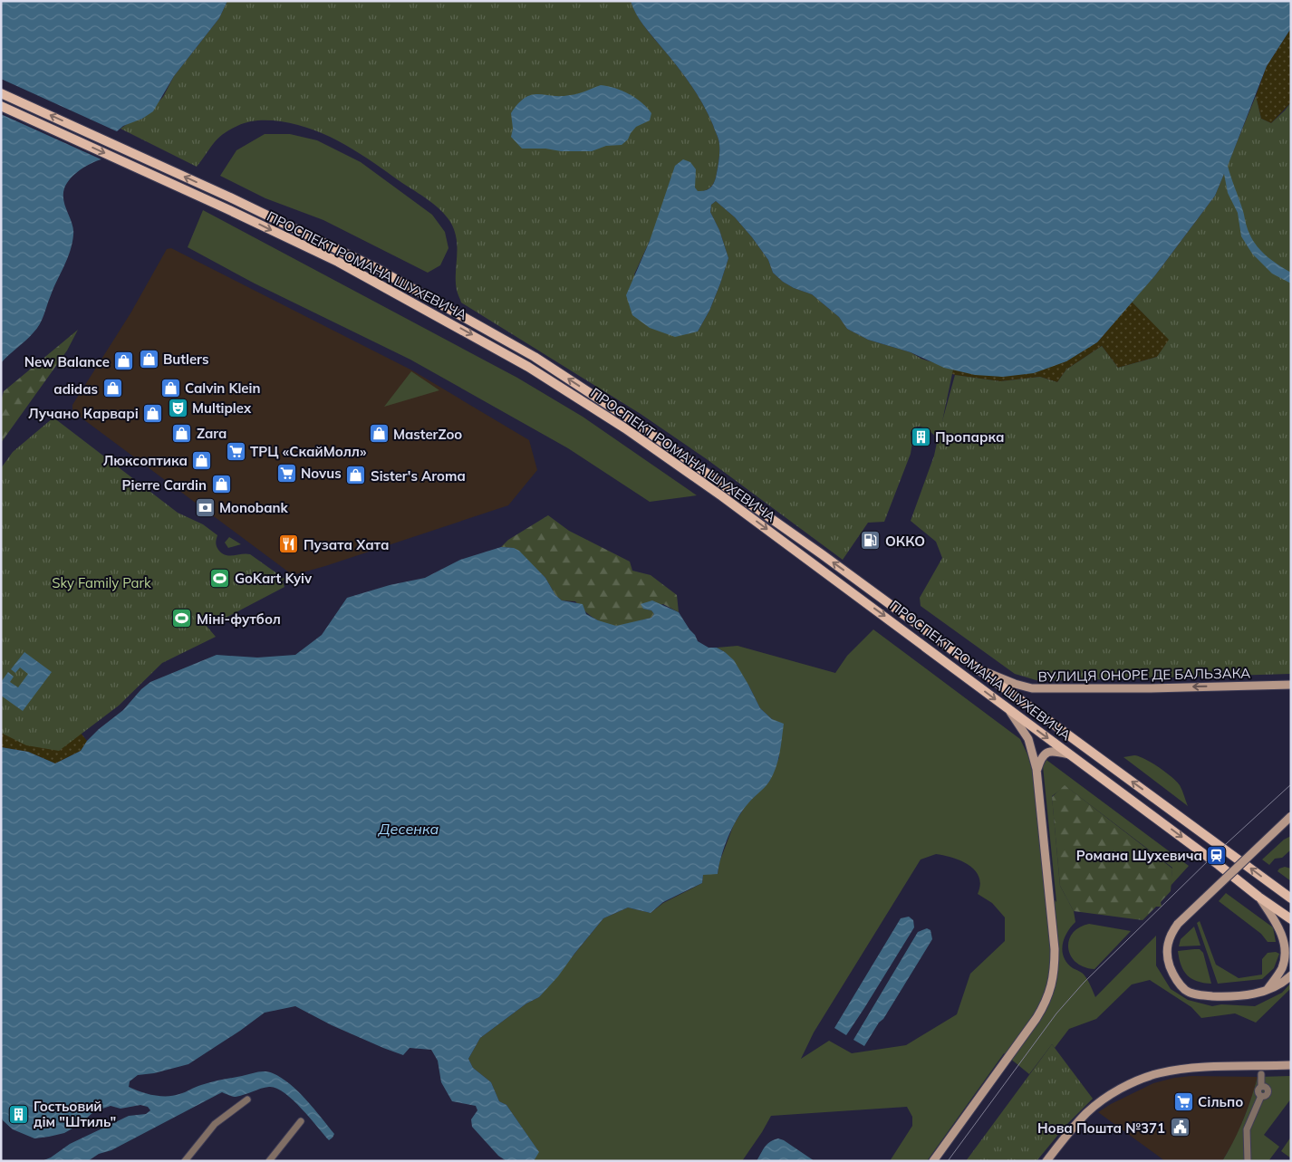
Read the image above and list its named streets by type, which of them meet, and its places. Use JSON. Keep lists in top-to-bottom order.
{
  "streets": {
    "main road": ["ПРОСПЕКТ РОМАНА ШУХЕВИЧА", "ВУЛИЦЯ ОНОРЕ ДЕ БАЛЬЗАКА"]
  },
  "crossings": [
    ["ПРОСПЕКТ РОМАНА ШУХЕВИЧА", "ВУЛИЦЯ ОНОРЕ ДЕ БАЛЬЗАКА"]
  ],
  "one_way": ["ВУЛИЦЯ ОНОРЕ ДЕ БАЛЬЗАКА"],
  "water": ["Десенка"],
  "parks": ["Sky Family Park"],
  "places": {
    "shop": [
      "Butlers",
      "New Balance",
      "Calvin Klein",
      "adidas",
      "Лучано Карварі",
      "Zara",
      "MasterZoo",
      "Люксоптика",
      "Sister's Aroma",
      "Pierre Cardin"
    ],
    "theatre": ["Multiplex"],
    "building": ["Пропарка", "Гостьовий дім \"Штиль\""],
    "supermarket": ["ТРЦ «СкайМолл»", "Novus", "Сільпо"],
    "bank": ["Monobank"],
    "fuel station": ["ОККО"],
    "restaurant": ["Пузата Хата"],
    "sports": ["GoKart Kyiv", "Міні-футбол"],
    "station": ["Романа Шухевича"],
    "public building": ["Нова Пошта №371"]
  }
}
